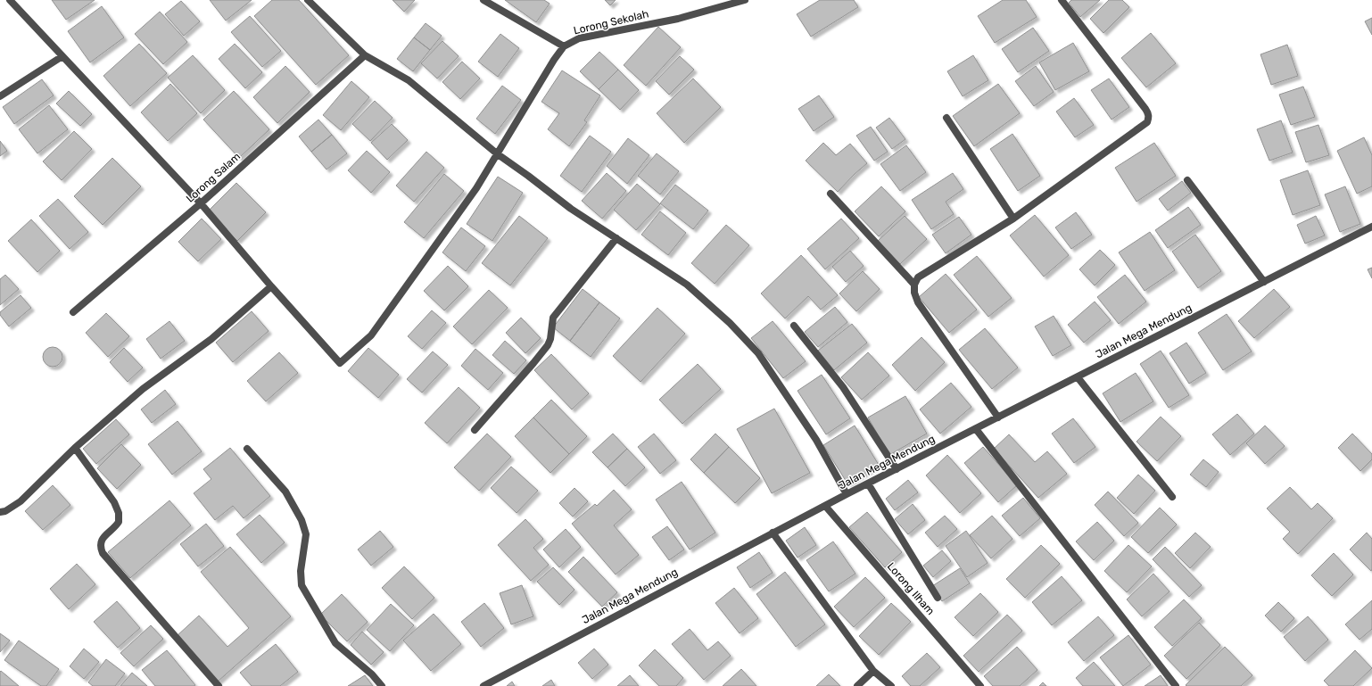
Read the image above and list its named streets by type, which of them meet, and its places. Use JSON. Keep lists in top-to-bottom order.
{
  "streets": {
    "street": [
      "Lorong Sekolah",
      "Lorong Salam",
      "Jalan Mega Mendung",
      "Lorong Ilham"
    ]
  },
  "crossings": [
    ["Jalan Mega Mendung", "Lorong Ilham"]
  ]
}
